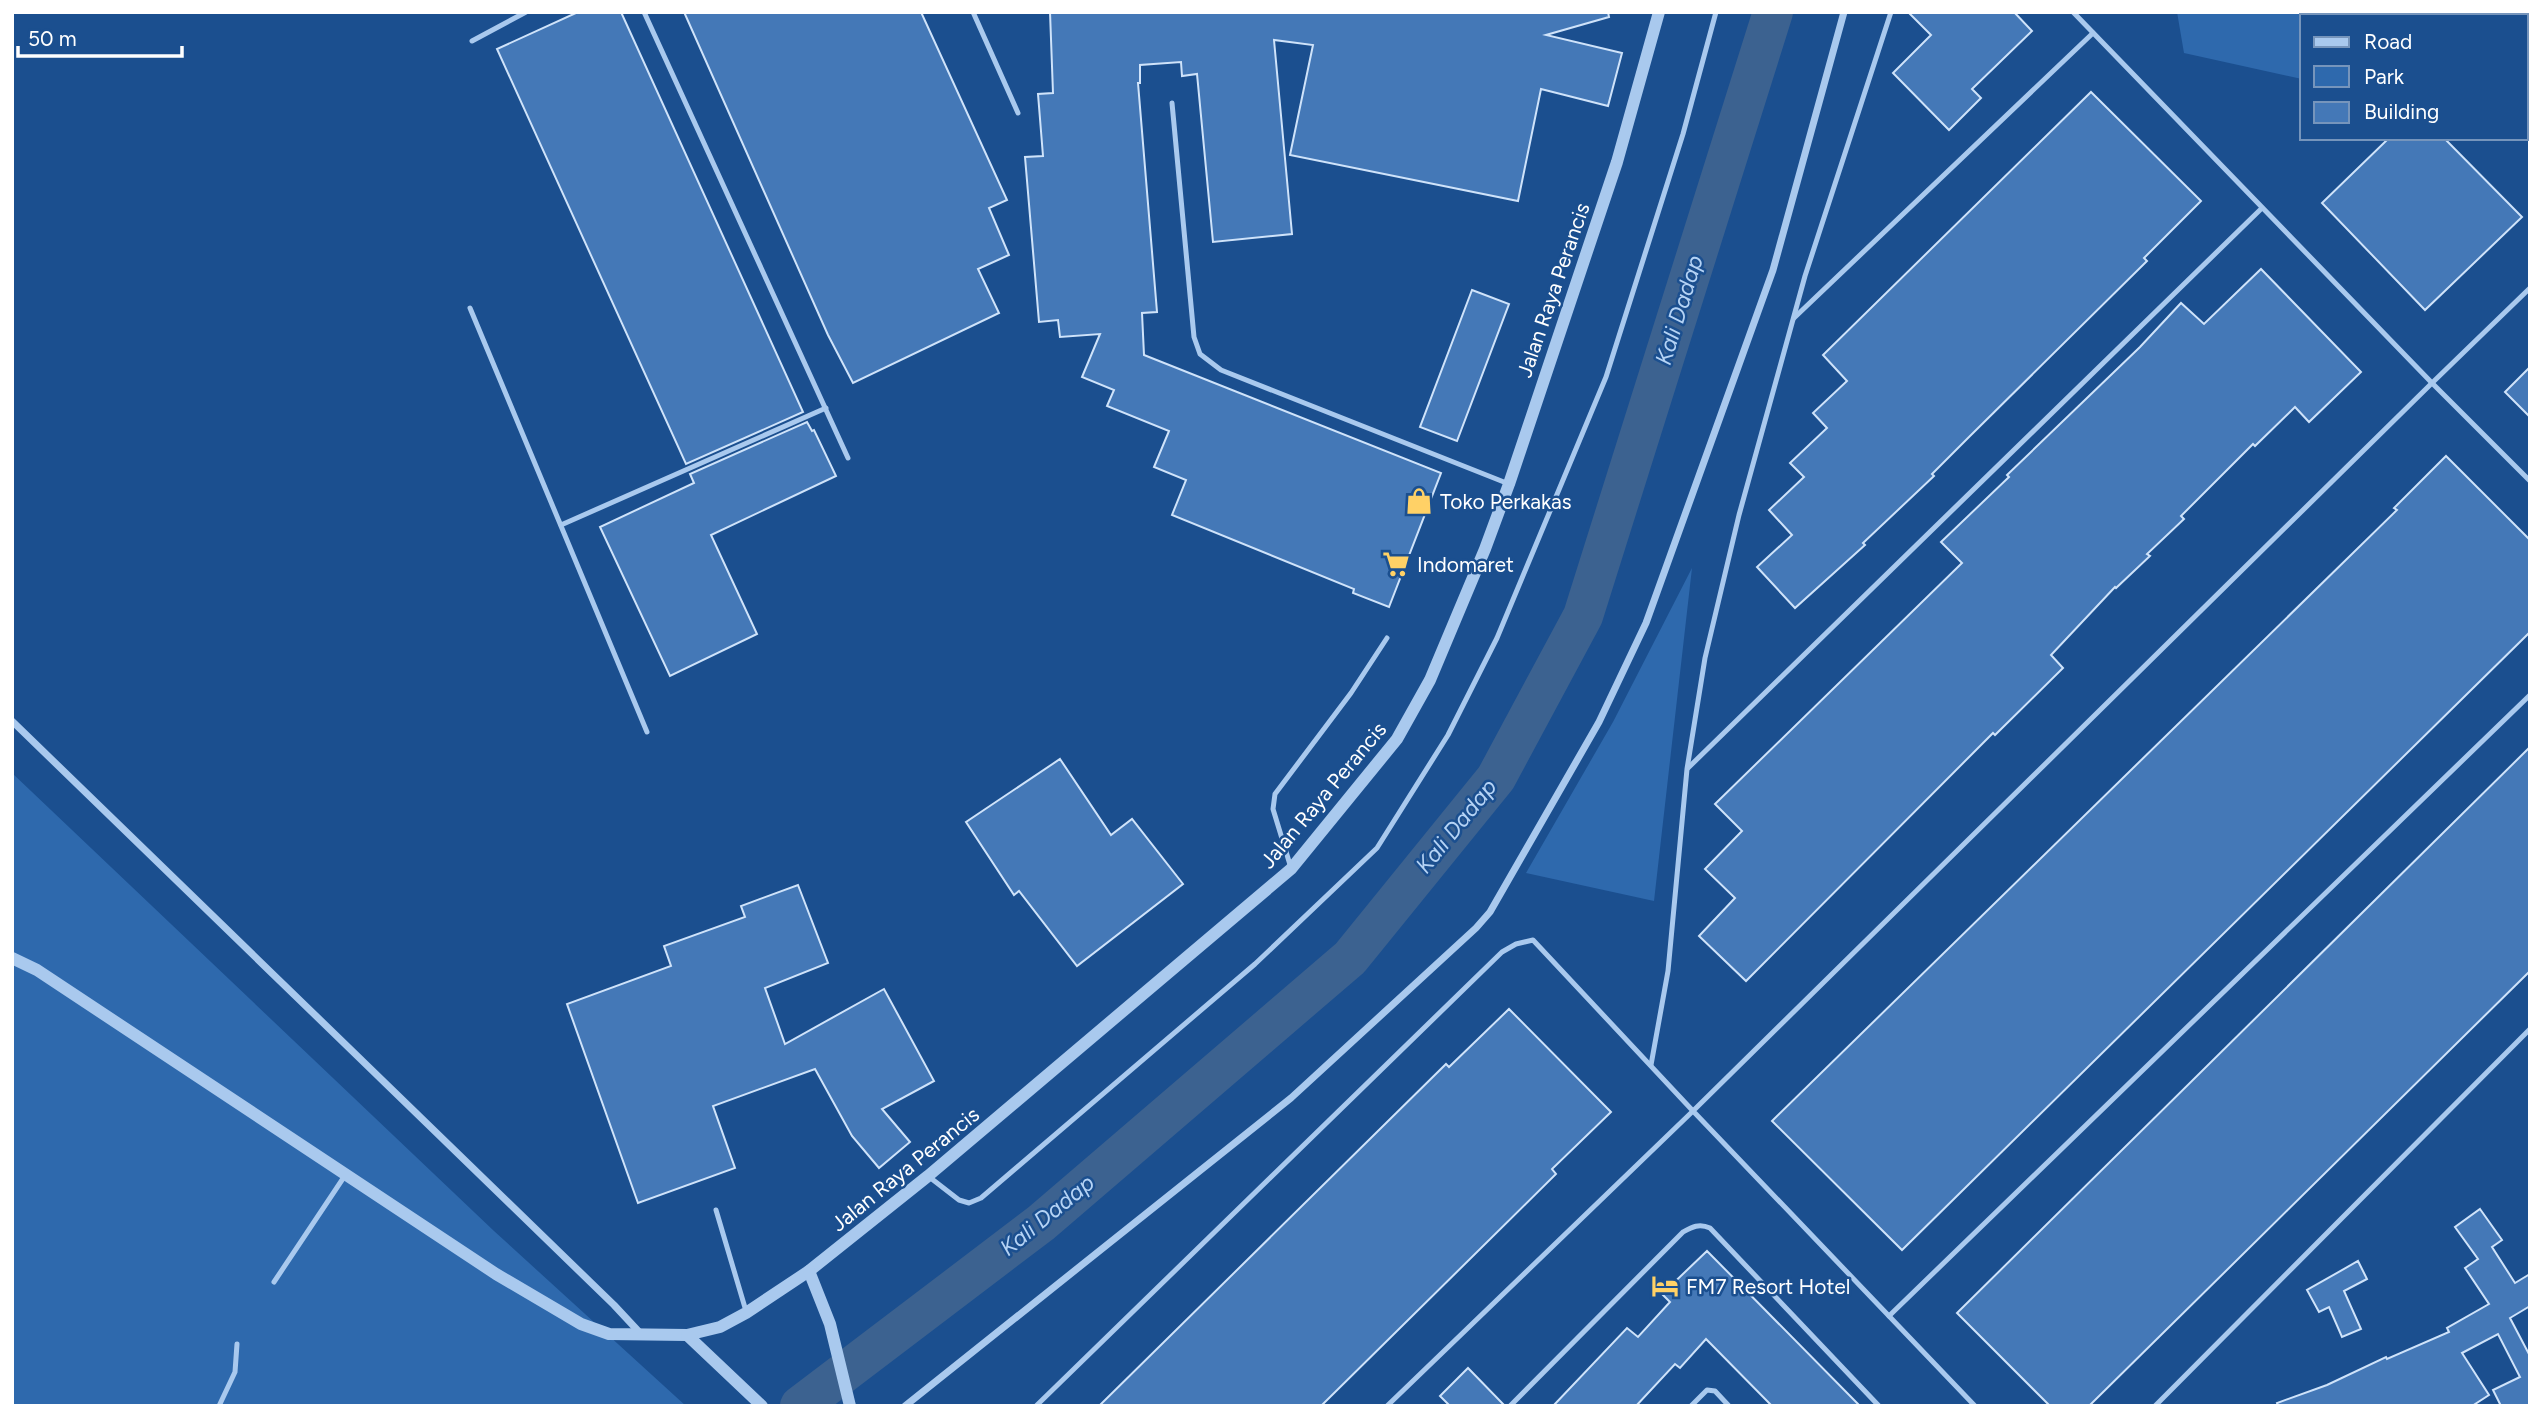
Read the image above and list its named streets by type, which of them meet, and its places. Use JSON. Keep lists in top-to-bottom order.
{
  "streets": {
    "street": ["Jalan Raya Perancis"]
  },
  "water": ["Kali Dadap"],
  "places": {
    "shop": ["Toko Perkakas"],
    "supermarket": ["Indomaret"],
    "hotel": ["FM7 Resort Hotel"]
  },
  "legend": ["Road", "Park", "Building"],
  "scale_bar": "50 m"
}
